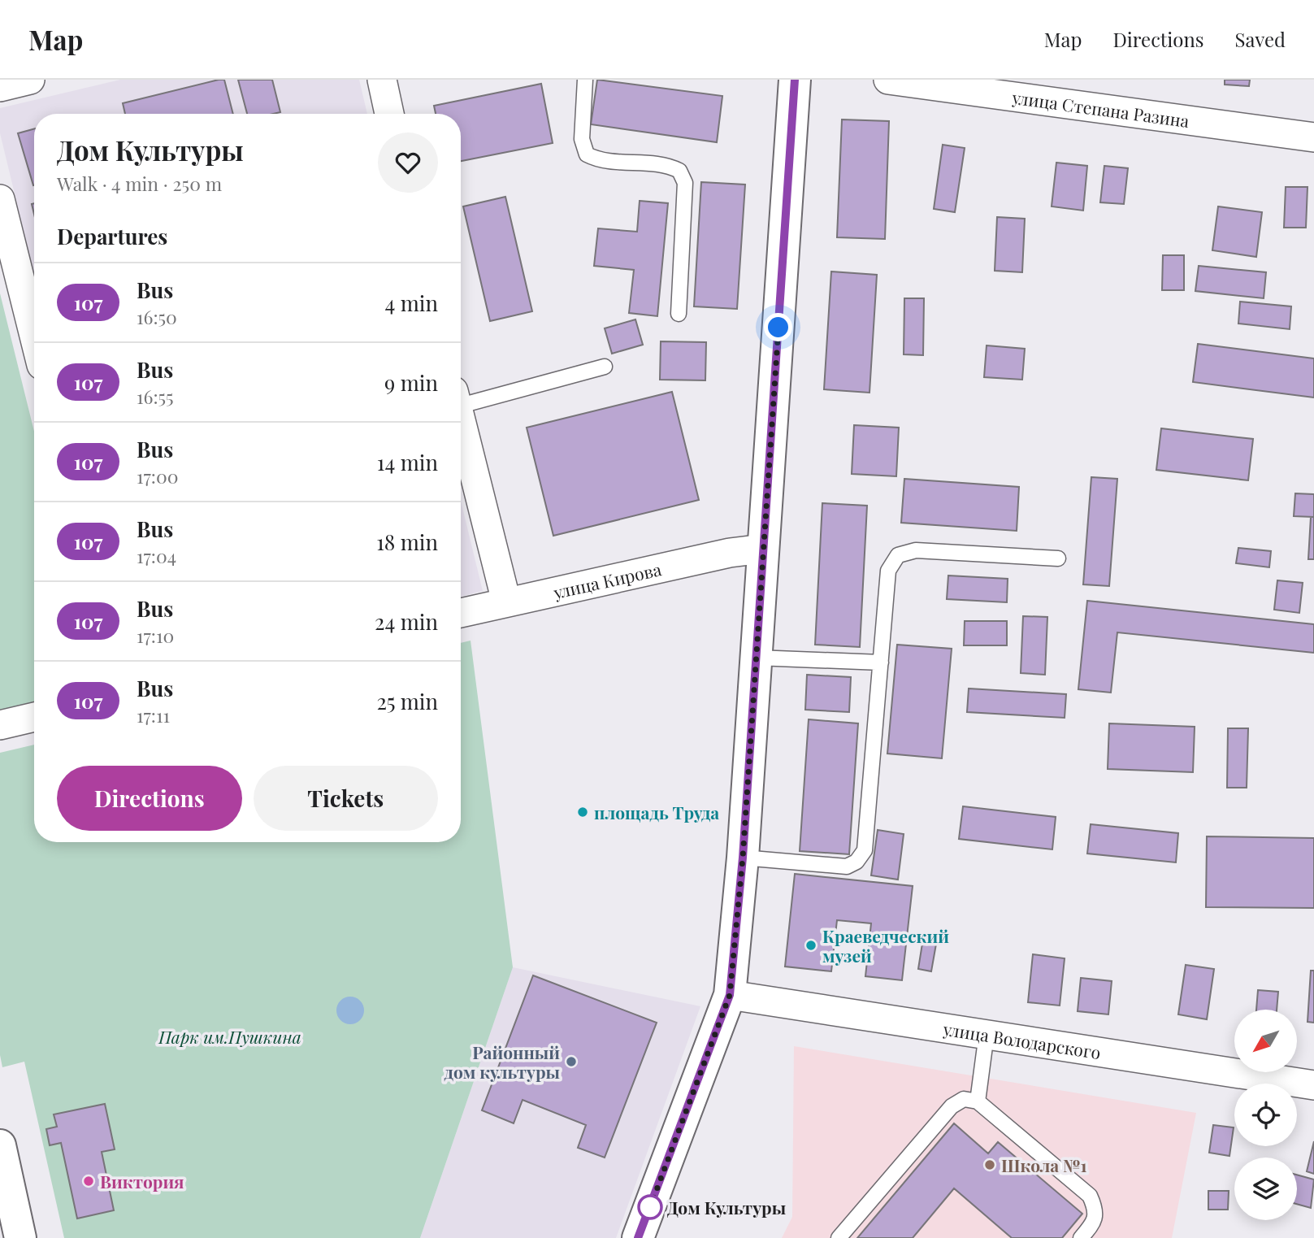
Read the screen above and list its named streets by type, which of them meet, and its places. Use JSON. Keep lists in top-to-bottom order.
{
  "streets": {
    "street": ["улица Степана Разина", "улица Кирова", "улица Володарского"]
  },
  "parks": ["Парк им.Пушкина"],
  "places": [
    "площадь Труда",
    "Краеведческий музей",
    "Районный дом культуры",
    "Школа №1",
    "Виктория",
    "Дом Культуры"
  ],
  "lines": ["bus line 107"],
  "north": "bottom left",
  "page": {
    "header": "Map",
    "nav": ["Map", "Directions", "Saved"],
    "heading": [
      ["Дом Культуры", "Walk · 4 min · 250 m"],
      "Departures"
    ],
    "list": [
      {
        "mark": "107",
        "name": "Bus",
        "note": "16:50",
        "value": "4 min"
      },
      {
        "mark": "107",
        "name": "Bus",
        "note": "16:55",
        "value": "9 min"
      },
      {
        "mark": "107",
        "name": "Bus",
        "note": "17:00",
        "value": "14 min"
      },
      {
        "mark": "107",
        "name": "Bus",
        "note": "17:04",
        "value": "18 min"
      },
      {
        "mark": "107",
        "name": "Bus",
        "note": "17:10",
        "value": "24 min"
      },
      {
        "mark": "107",
        "name": "Bus",
        "note": "17:11",
        "value": "25 min"
      }
    ],
    "buttons": ["Directions", "Tickets"]
  }
}
